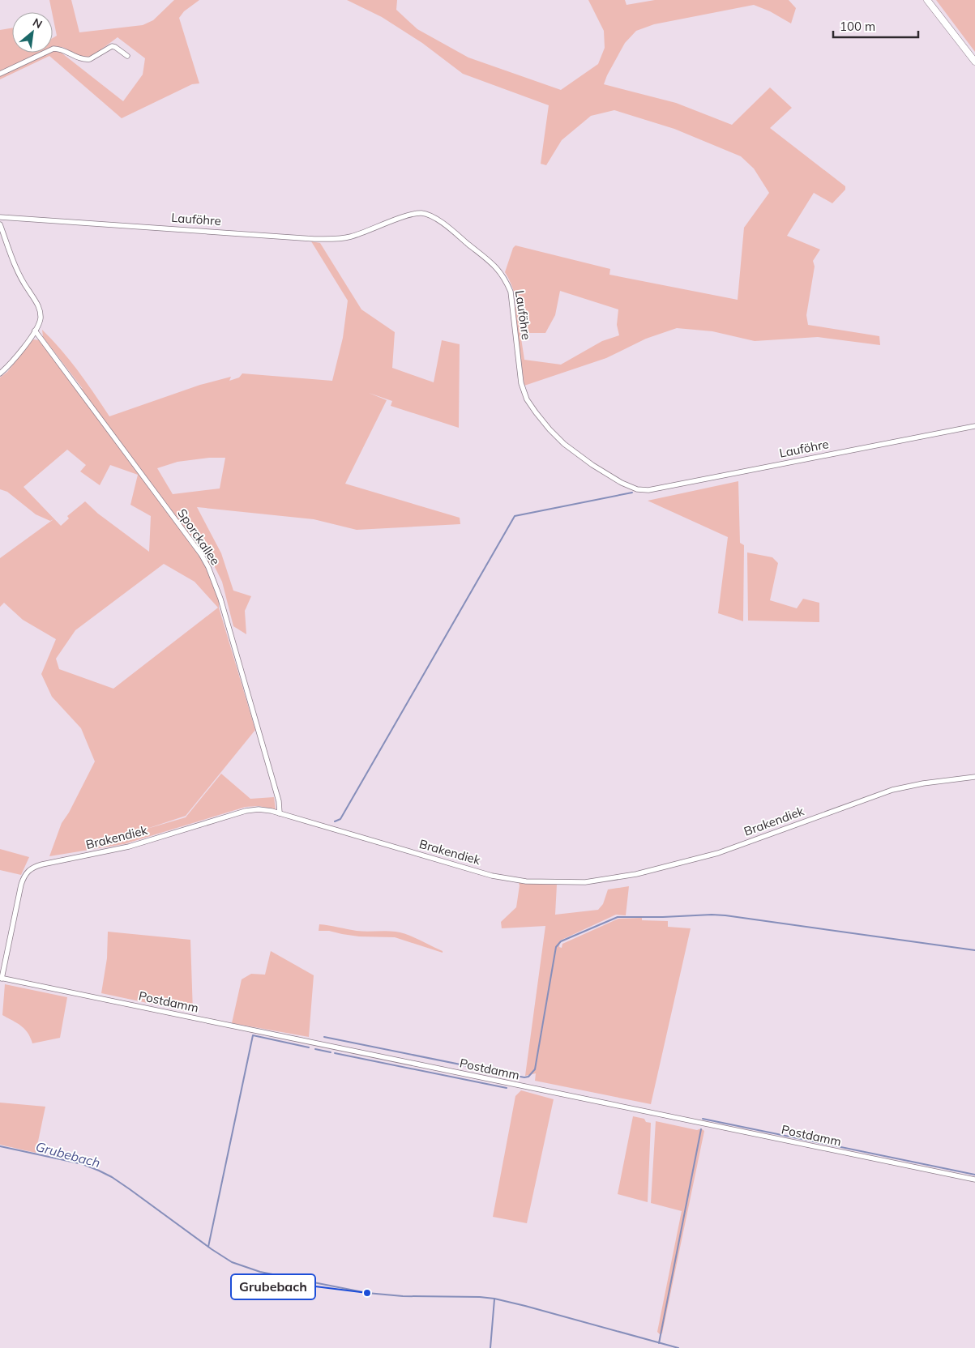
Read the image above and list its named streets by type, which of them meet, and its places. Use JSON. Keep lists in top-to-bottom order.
{
  "streets": {
    "street": [
      "Lauföhre",
      "Sporckallee",
      "Brakendiek",
      "Postdamm"
    ]
  },
  "crossings": [
    ["Sporckallee", "Brakendiek"],
    ["Brakendiek", "Postdamm"]
  ],
  "water": ["Grubebach"],
  "places": ["Grubebach"],
  "scale_bar": "100 m",
  "north": "top right"
}
